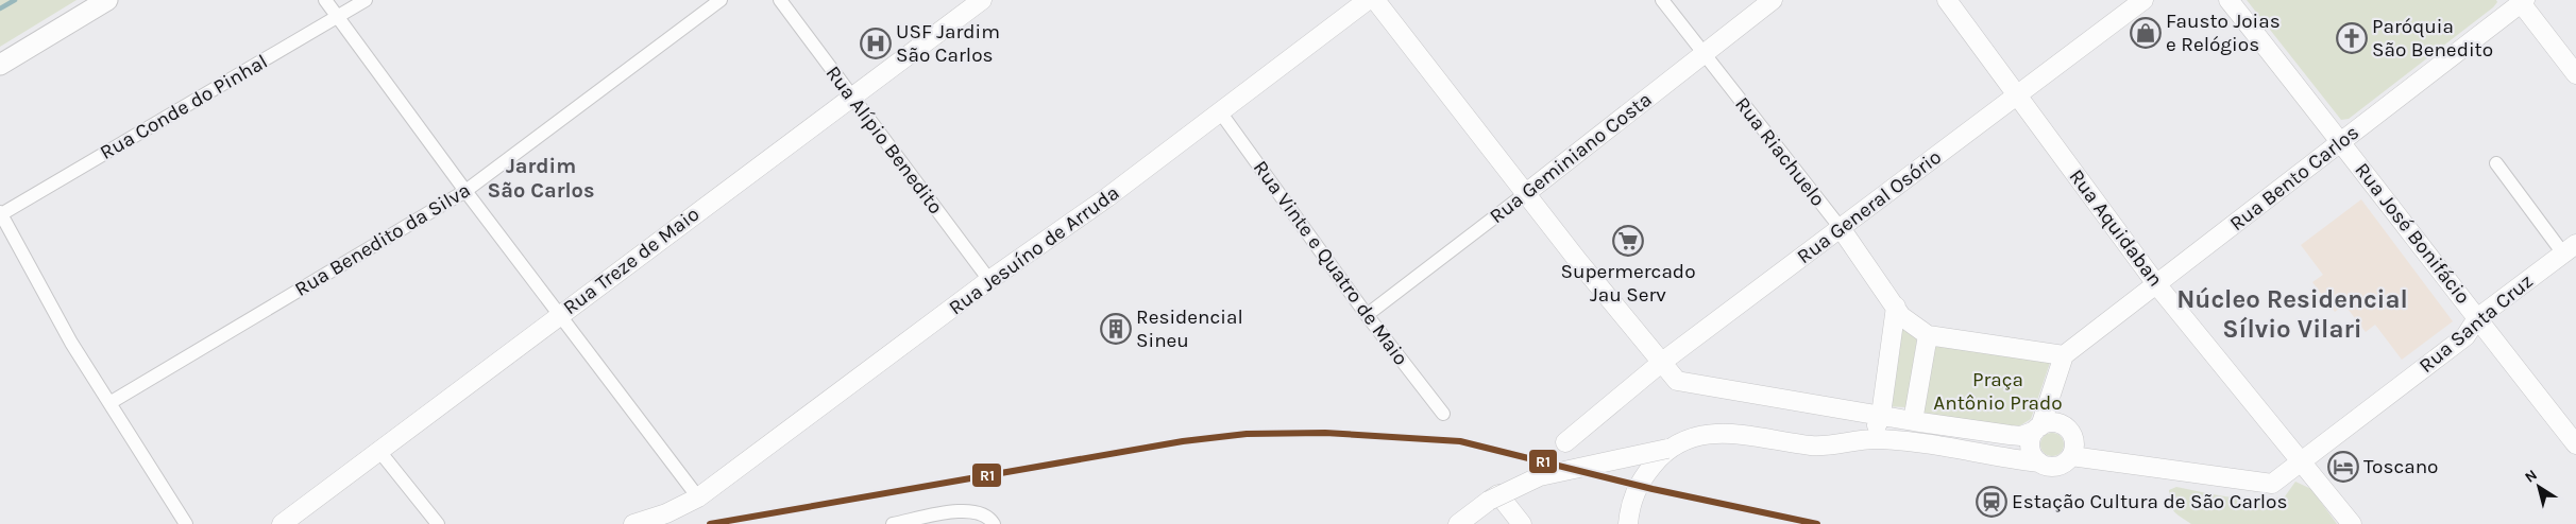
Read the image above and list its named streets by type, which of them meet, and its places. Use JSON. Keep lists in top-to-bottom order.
{
  "streets": {
    "street": [
      "Rua Conde do Pinhal",
      "Rua Alípio Benedito",
      "Rua Riachuelo",
      "Rua Geminiano Costa",
      "Rua Bento Carlos",
      "Rua General Osório",
      "Rua Aquidaban",
      "Rua José Bonifácio",
      "Rua Benedito da Silva",
      "Rua Jesuíno de Arruda",
      "Rua Treze de Maio",
      "Rua Vinte e Quatro de Maio",
      "Rua Santa Cruz"
    ]
  },
  "crossings": [
    ["Rua Alípio Benedito", "Rua Jesuíno de Arruda"],
    ["Rua Alípio Benedito", "Rua Treze de Maio"],
    ["Rua Riachuelo", "Rua Geminiano Costa"],
    ["Rua Riachuelo", "Rua General Osório"],
    ["Rua Geminiano Costa", "Rua Vinte e Quatro de Maio"],
    ["Rua Bento Carlos", "Rua Aquidaban"],
    ["Rua Bento Carlos", "Rua José Bonifácio"],
    ["Rua General Osório", "Rua Aquidaban"],
    ["Rua Aquidaban", "Rua Santa Cruz"],
    ["Rua José Bonifácio", "Rua Santa Cruz"],
    ["Rua Jesuíno de Arruda", "Rua Vinte e Quatro de Maio"]
  ],
  "districts": ["Jardim São Carlos", "Núcleo Residencial Sílvio Vilari"],
  "parks": ["Praça Antônio Prado"],
  "places": {
    "shop": ["Fausto Joias e Relógios"],
    "church": ["Paróquia São Benedito"],
    "hospital": ["USF Jardim São Carlos"],
    "supermarket": ["Supermercado Jau Serv"],
    "building": ["Residencial Sineu"],
    "hotel": ["Toscano"],
    "station": ["Estação Cultura de São Carlos"]
  },
  "lines": ["transit line R1"],
  "north": "top left"
}
